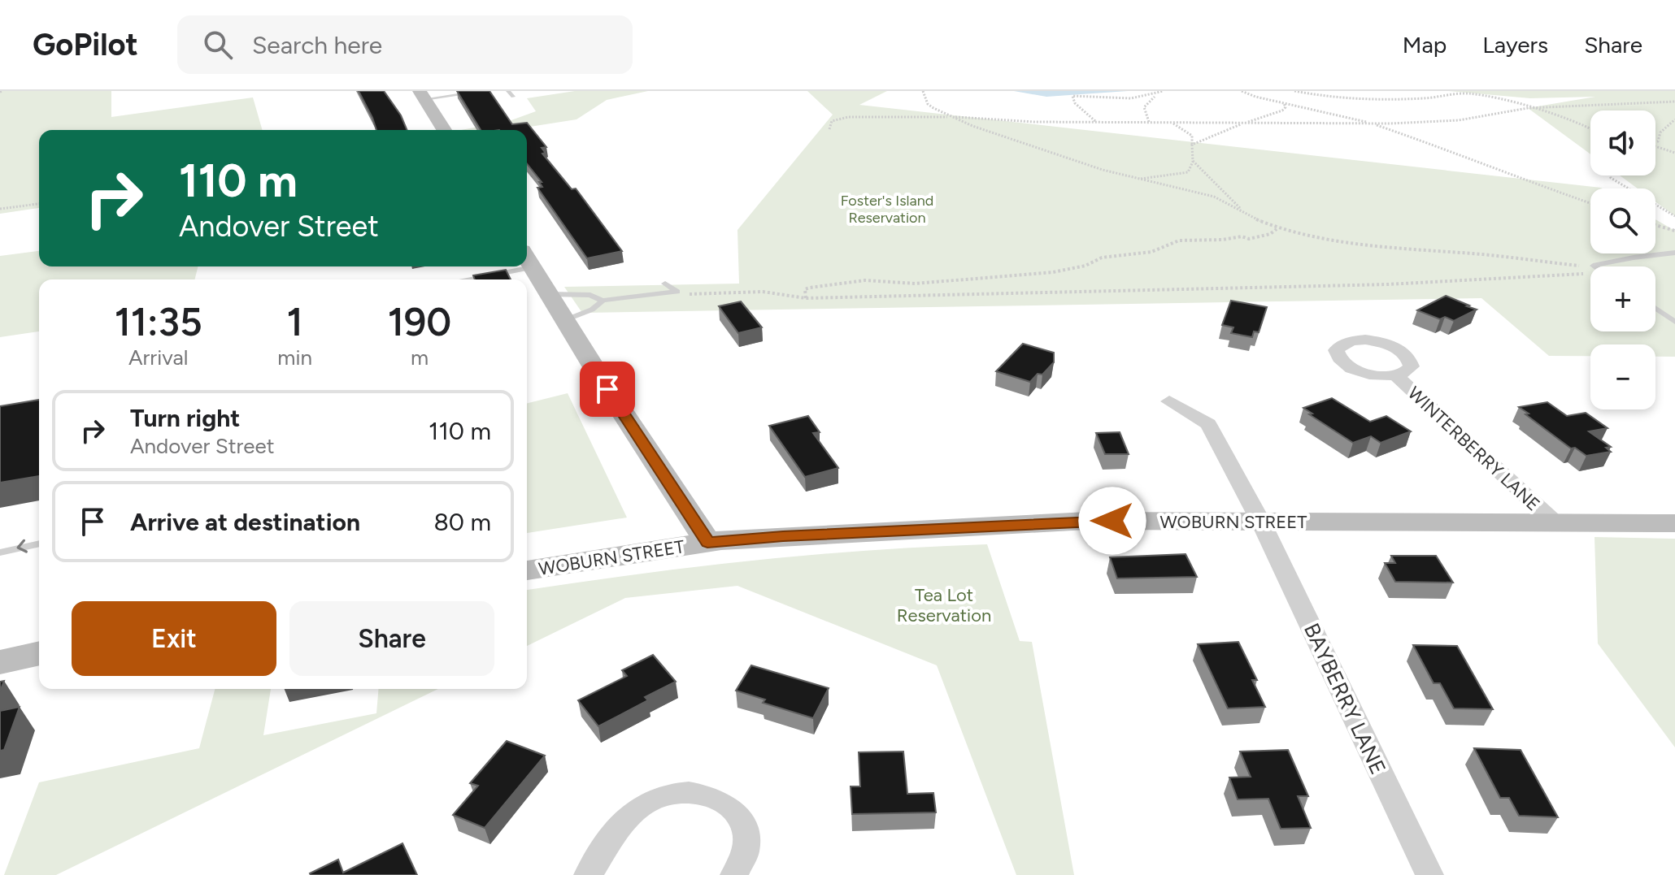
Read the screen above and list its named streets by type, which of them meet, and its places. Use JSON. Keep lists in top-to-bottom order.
{
  "streets": {
    "street": ["WINTERBERRY LANE", "WOBURN STREET", "BAYBERRY LANE"]
  },
  "crossings": [
    ["WINTERBERRY LANE", "WOBURN STREET"],
    ["WOBURN STREET", "BAYBERRY LANE"]
  ],
  "parks": ["Foster's Island Reservation", "Tea Lot Reservation"],
  "page": {
    "header": "GoPilot",
    "search": "Search here",
    "nav": ["Map", "Layers", "Share"],
    "map_buttons": ["+", "−"],
    "turn": ["110 m", "Andover Street"],
    "eta": [
      "11:35",
      "Arrival",
      "1",
      "min",
      "190",
      "m"
    ],
    "list": [
      {
        "name": "Turn right",
        "note": "Andover Street",
        "value": "110 m"
      },
      {
        "name": "Arrive at destination",
        "value": "80 m"
      }
    ],
    "buttons": ["Exit", "Share"]
  }
}
